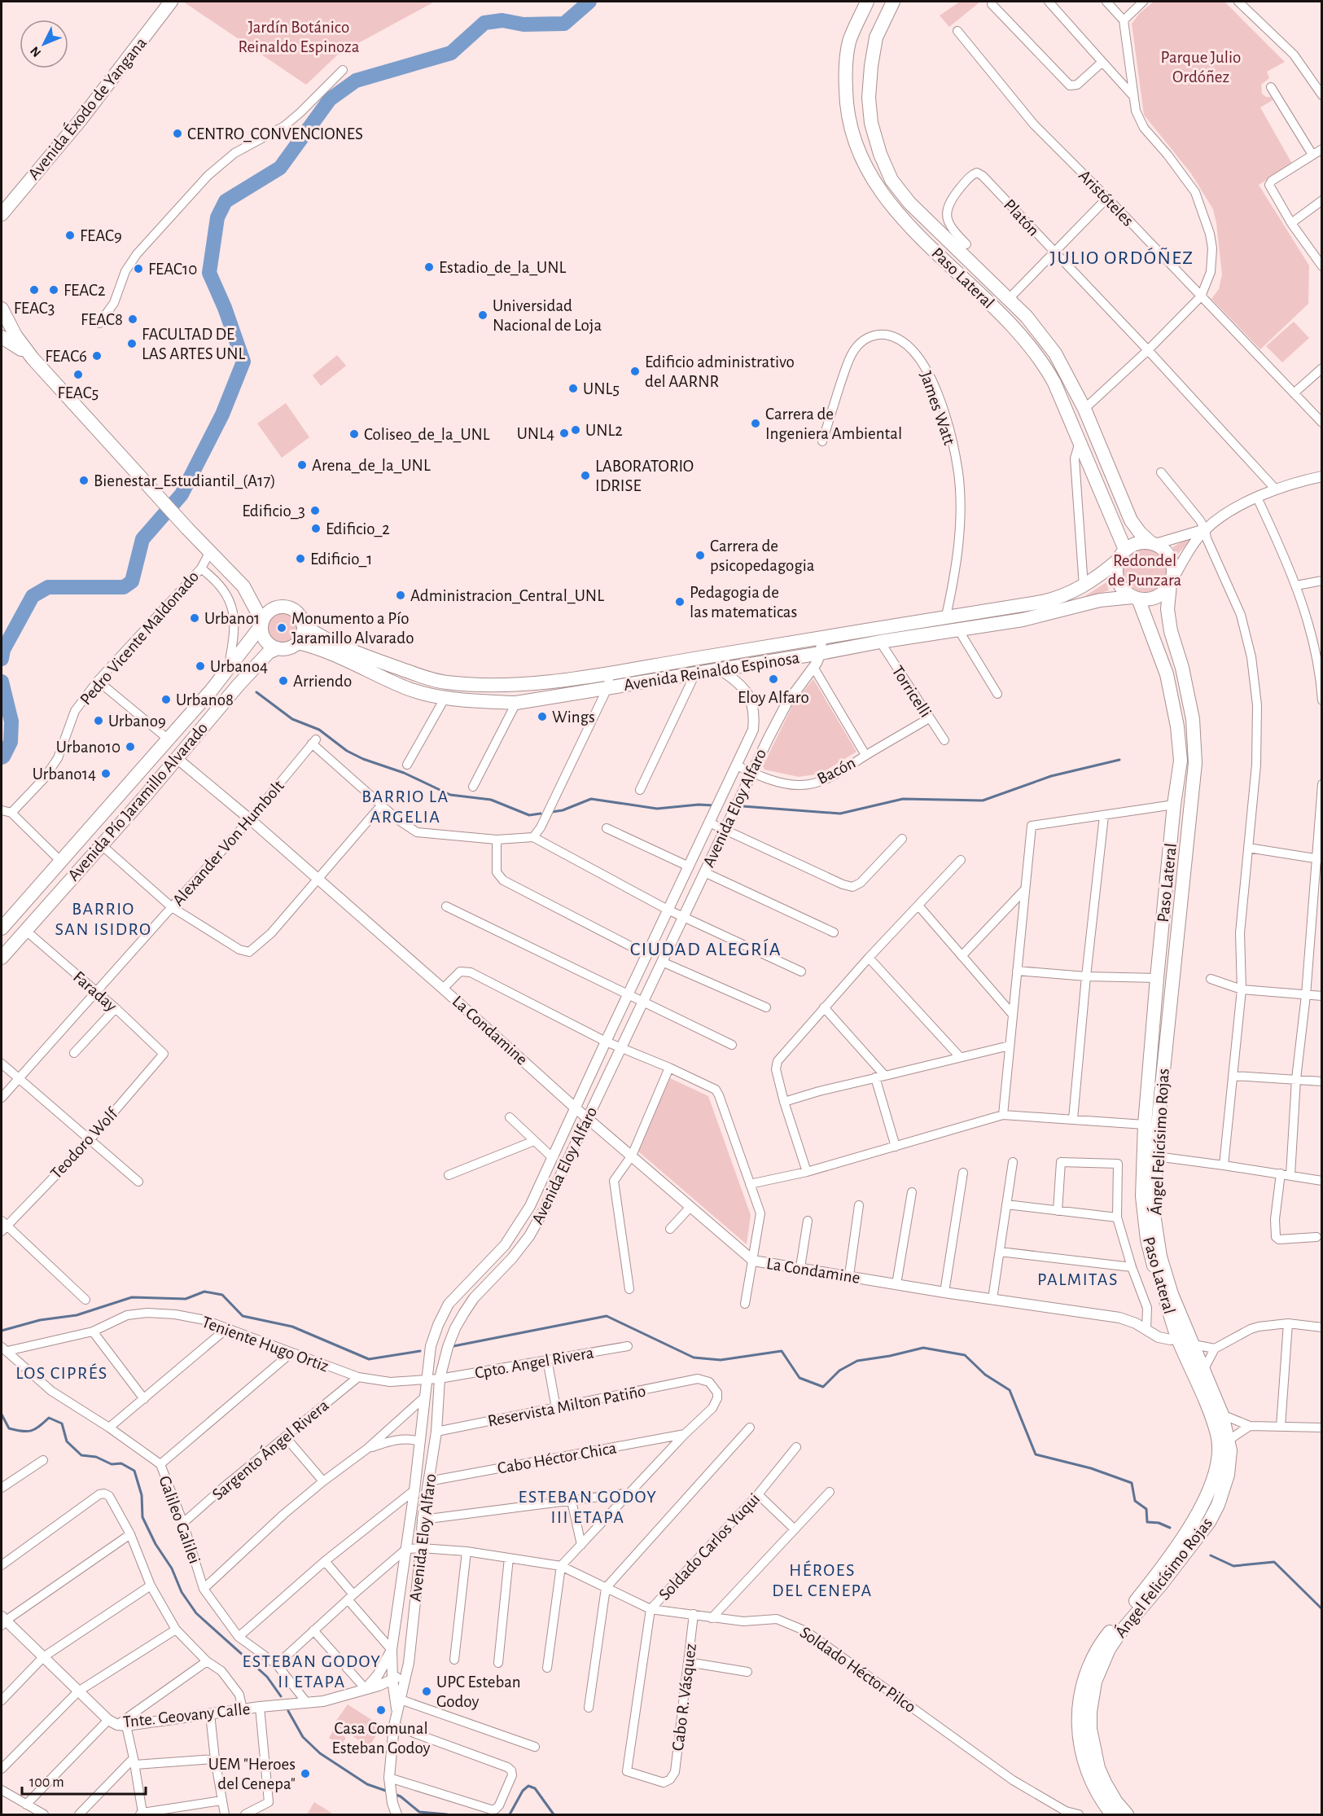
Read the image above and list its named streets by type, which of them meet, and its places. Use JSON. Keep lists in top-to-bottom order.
{
  "streets": {
    "main road": [
      "Avenida Éxodo de Yangana",
      "Paso Lateral",
      "Avenida Reinaldo Espinosa",
      "Avenida Pío Jaramillo Alvarado",
      "Ángel Felicísimo Rojas"
    ],
    "street": [
      "Aristóteles",
      "Platón",
      "James Watt",
      "Pedro Vicente Maldonado",
      "Torricelli",
      "Bacón",
      "Avenida Eloy Alfaro",
      "Alexander Von Humbolt",
      "Faraday",
      "La Condamine",
      "Teodoro Wolf",
      "Teniente Hugo Ortiz",
      "Cpto. Angel Rivera",
      "Reservista Milton Patiño",
      "Sargento Ángel Rivera",
      "Cabo Héctor Chica",
      "Galileo Galilei",
      "Soldado Carlos Yuqui",
      "Soldado Héctor Pilco",
      "Cabo R. Vásquez",
      "Tnte. Geovany Calle"
    ]
  },
  "crossings": [
    ["Paso Lateral", "Avenida Reinaldo Espinosa"],
    ["Paso Lateral", "La Condamine"],
    ["Paso Lateral", "Ángel Felicísimo Rojas"],
    ["James Watt", "Avenida Reinaldo Espinosa"],
    ["Avenida Reinaldo Espinosa", "Torricelli"],
    ["Avenida Reinaldo Espinosa", "Avenida Pío Jaramillo Alvarado"],
    ["Avenida Reinaldo Espinosa", "Avenida Eloy Alfaro"],
    ["Avenida Reinaldo Espinosa", "Ángel Felicísimo Rojas"],
    ["Torricelli", "Bacón"],
    ["Bacón", "Avenida Eloy Alfaro"],
    ["Avenida Pío Jaramillo Alvarado", "Faraday"],
    ["Avenida Pío Jaramillo Alvarado", "La Condamine"],
    ["Avenida Eloy Alfaro", "La Condamine"],
    ["Avenida Eloy Alfaro", "Teniente Hugo Ortiz"],
    ["Avenida Eloy Alfaro", "Cpto. Angel Rivera"],
    ["Avenida Eloy Alfaro", "Reservista Milton Patiño"],
    ["Avenida Eloy Alfaro", "Cabo Héctor Chica"],
    ["Avenida Eloy Alfaro", "Soldado Héctor Pilco"],
    ["Avenida Eloy Alfaro", "Tnte. Geovany Calle"],
    ["Alexander Von Humbolt", "Faraday"],
    ["Alexander Von Humbolt", "La Condamine"],
    ["Faraday", "Teodoro Wolf"],
    ["La Condamine", "Ángel Felicísimo Rojas"],
    ["Teniente Hugo Ortiz", "Cpto. Angel Rivera"],
    ["Teniente Hugo Ortiz", "Sargento Ángel Rivera"],
    ["Teniente Hugo Ortiz", "Galileo Galilei"],
    ["Reservista Milton Patiño", "Cabo Héctor Chica"],
    ["Sargento Ángel Rivera", "Galileo Galilei"],
    ["Galileo Galilei", "Tnte. Geovany Calle"],
    ["Soldado Carlos Yuqui", "Soldado Héctor Pilco"],
    ["Soldado Carlos Yuqui", "Cabo R. Vásquez"],
    ["Soldado Héctor Pilco", "Cabo R. Vásquez"]
  ],
  "districts": [
    "JULIO ORDÓÑEZ",
    "BARRIO LA ARGELIA",
    "BARRIO SAN ISIDRO",
    "CIUDAD ALEGRÍA",
    "PALMITAS",
    "LOS CIPRÉS",
    "ESTEBAN GODOY III ETAPA",
    "HÉROES DEL CENEPA",
    "ESTEBAN GODOY II ETAPA"
  ],
  "parks": ["Jardín Botánico Reinaldo Espinoza", "Parque Julio Ordóñez", "Redondel de Punzara"],
  "places": [
    "CENTRO_CONVENCIONES",
    "FEAC9",
    "Estadio_de_la_UNL",
    "FEAC10",
    "FEAC3",
    "FEAC2",
    "Universidad Nacional de Loja",
    "FEAC8",
    "FACULTAD DE LAS ARTES UNL",
    "FEAC6",
    "Edificio administrativo del AARNR",
    "FEAC5",
    "UNL5",
    "Carrera de Ingeniera Ambiental",
    "UNL2",
    "UNL4",
    "Coliseo_de_la_UNL",
    "Arena_de_la_UNL",
    "LABORATORIO IDRISE",
    "Bienestar_Estudiantil_(A17)",
    "Edificio_3",
    "Edificio_2",
    "Carrera de psicopedagogia",
    "Edificio_1",
    "Administracion_Central_UNL",
    "Pedagogia de las matematicas",
    "Urbano1",
    "Monumento a Pío Jaramillo Alvarado",
    "Urbano4",
    "Eloy Alfaro",
    "Arriendo",
    "Urbano8",
    "Wings",
    "Urbano9",
    "Urbano10",
    "Urbano14",
    "UPC Esteban Godoy",
    "Casa Comunal Esteban Godoy",
    "UEM \"Heroes del Cenepa\""
  ],
  "scale_bar": "100 m",
  "north": "bottom left"
}
